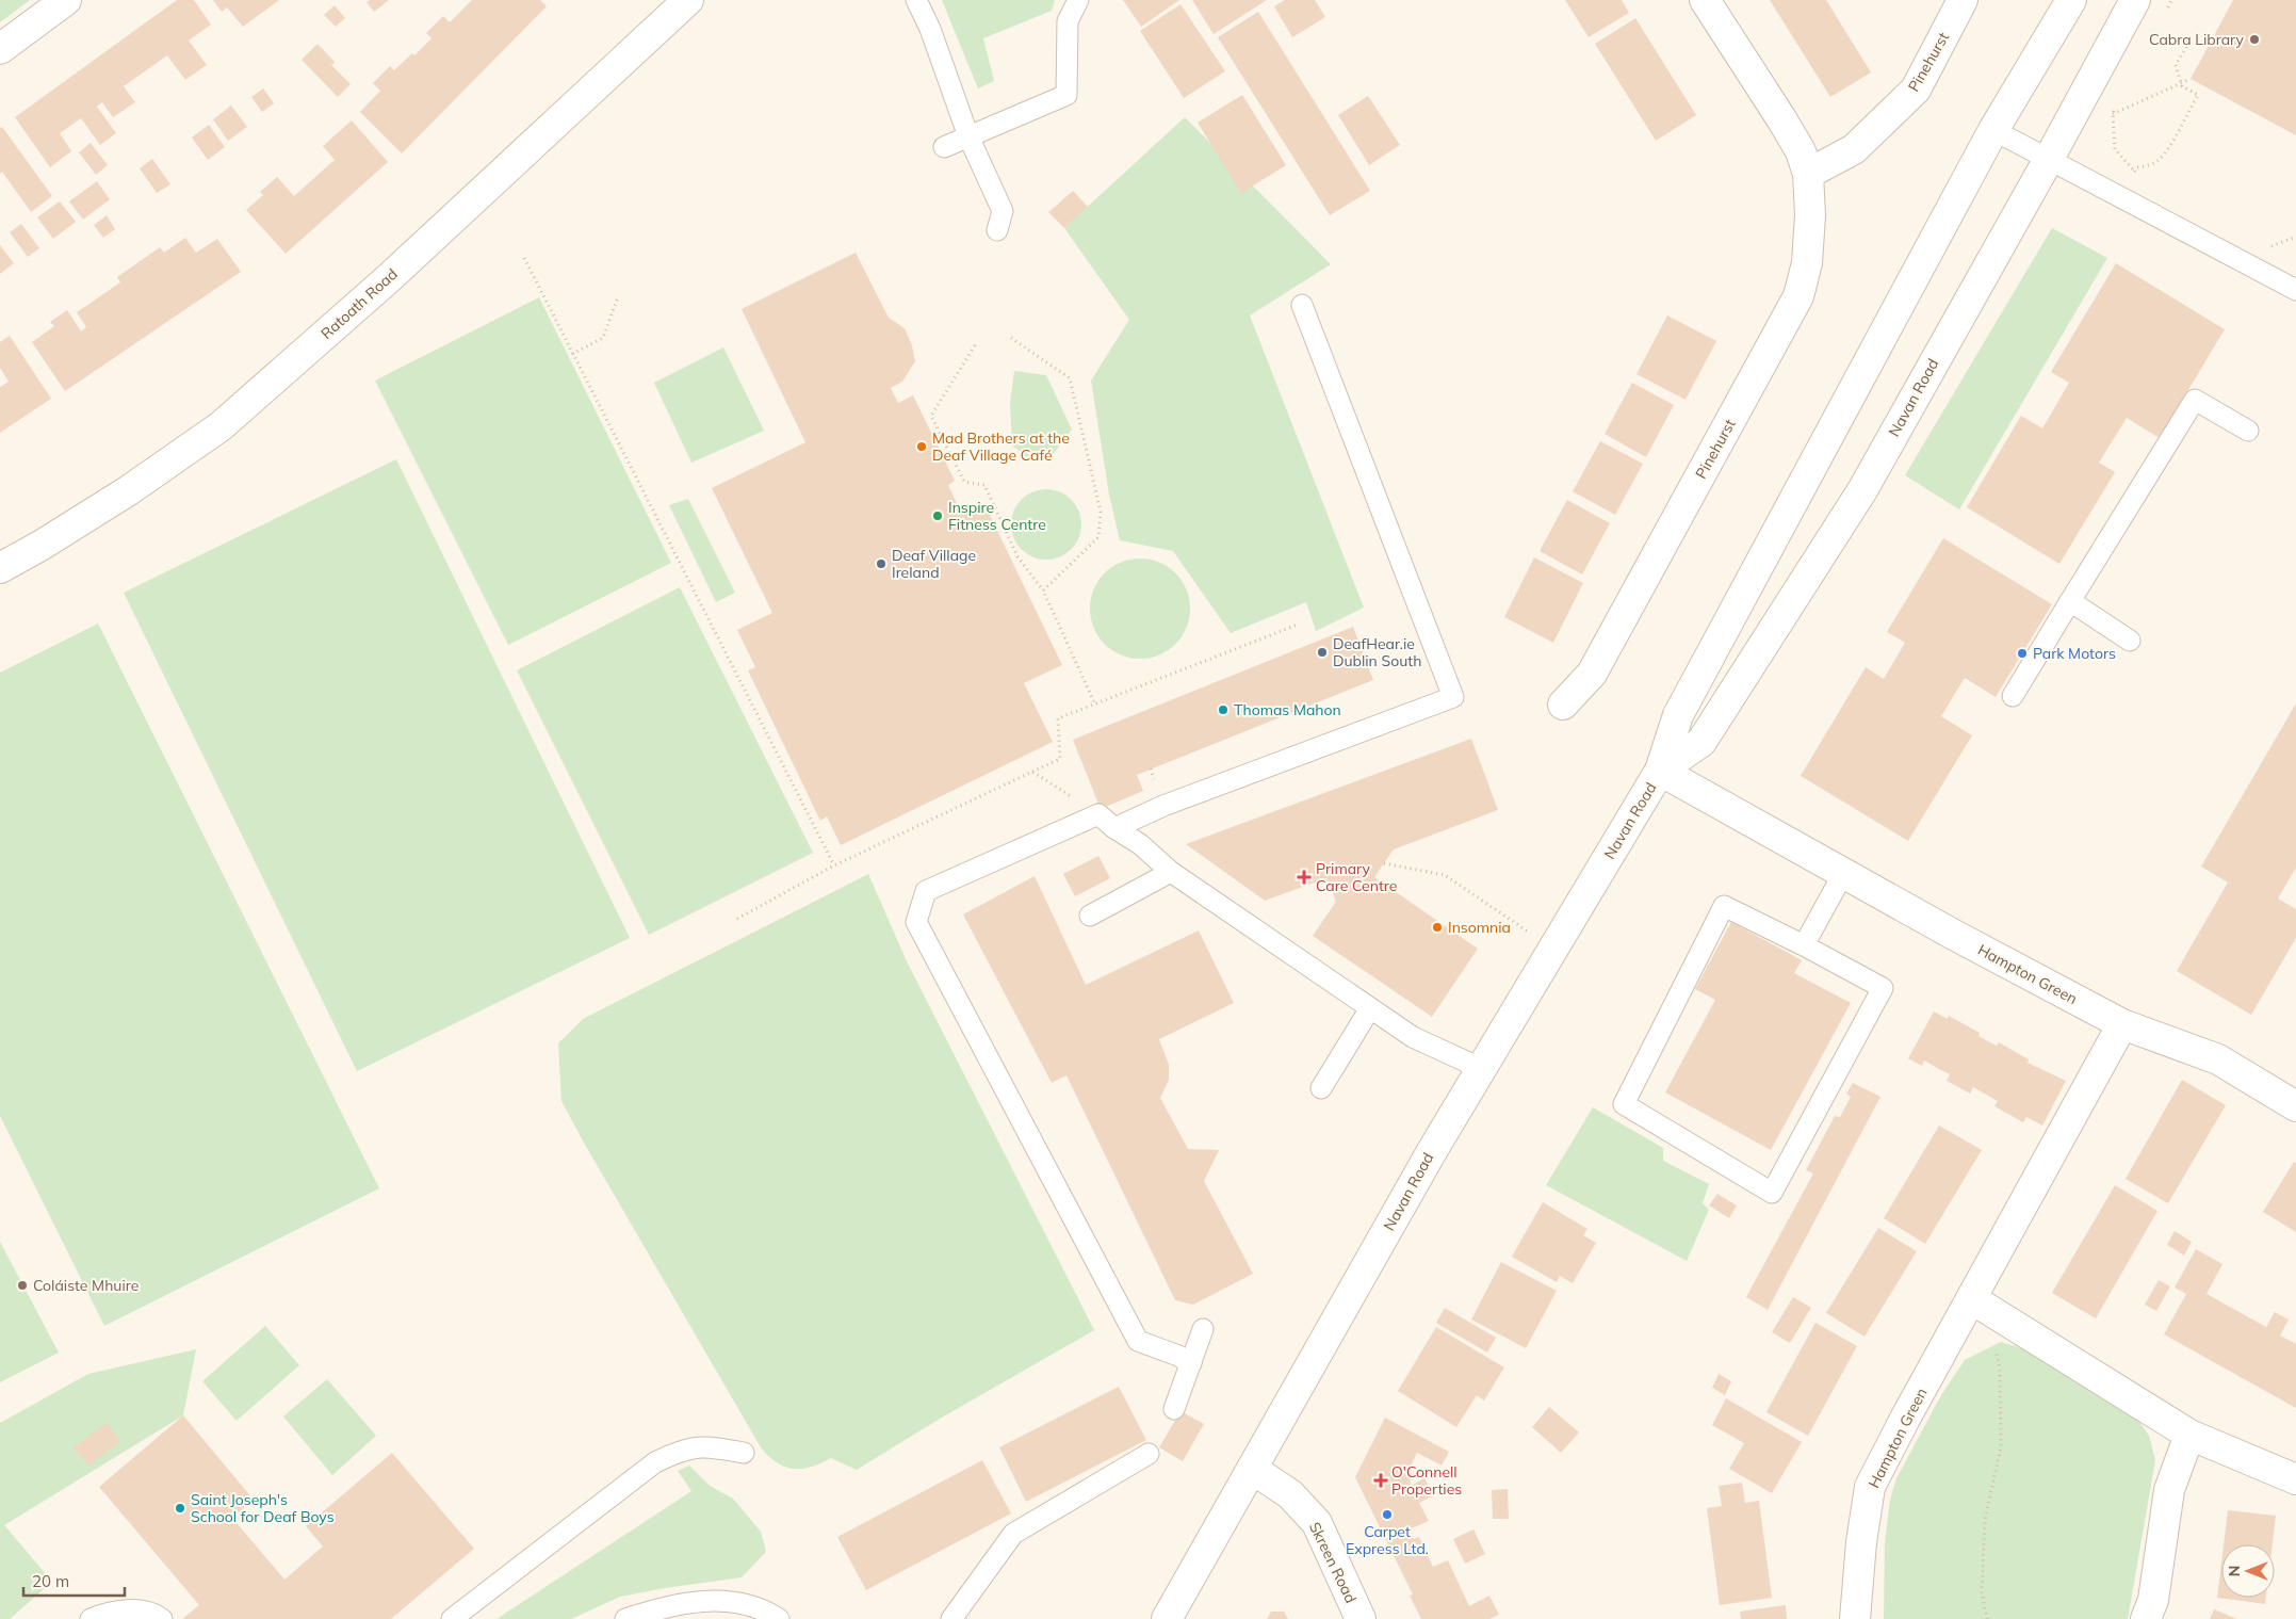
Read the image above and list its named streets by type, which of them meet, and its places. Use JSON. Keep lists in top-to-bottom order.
{
  "streets": {
    "main road": [
      "Pinehurst",
      "Ratoath Road",
      "Navan Road",
      "Hampton Green",
      "Skreen Road"
    ]
  },
  "crossings": [
    ["Navan Road", "Hampton Green"],
    ["Navan Road", "Skreen Road"]
  ],
  "places": {
    "other": [
      "Cabra Library",
      "Mad Brothers at the Deaf Village Café",
      "Inspire Fitness Centre",
      "Deaf Village Ireland",
      "DeafHear.ie Dublin South",
      "Park Motors",
      "Thomas Mahon",
      "Insomnia",
      "Coláiste Mhuire",
      "Saint Joseph's School for Deaf Boys",
      "Carpet Express Ltd."
    ],
    "health": ["Primary Care Centre", "O'Connell Properties"]
  },
  "scale_bar": "20 m",
  "north": "left"
}
